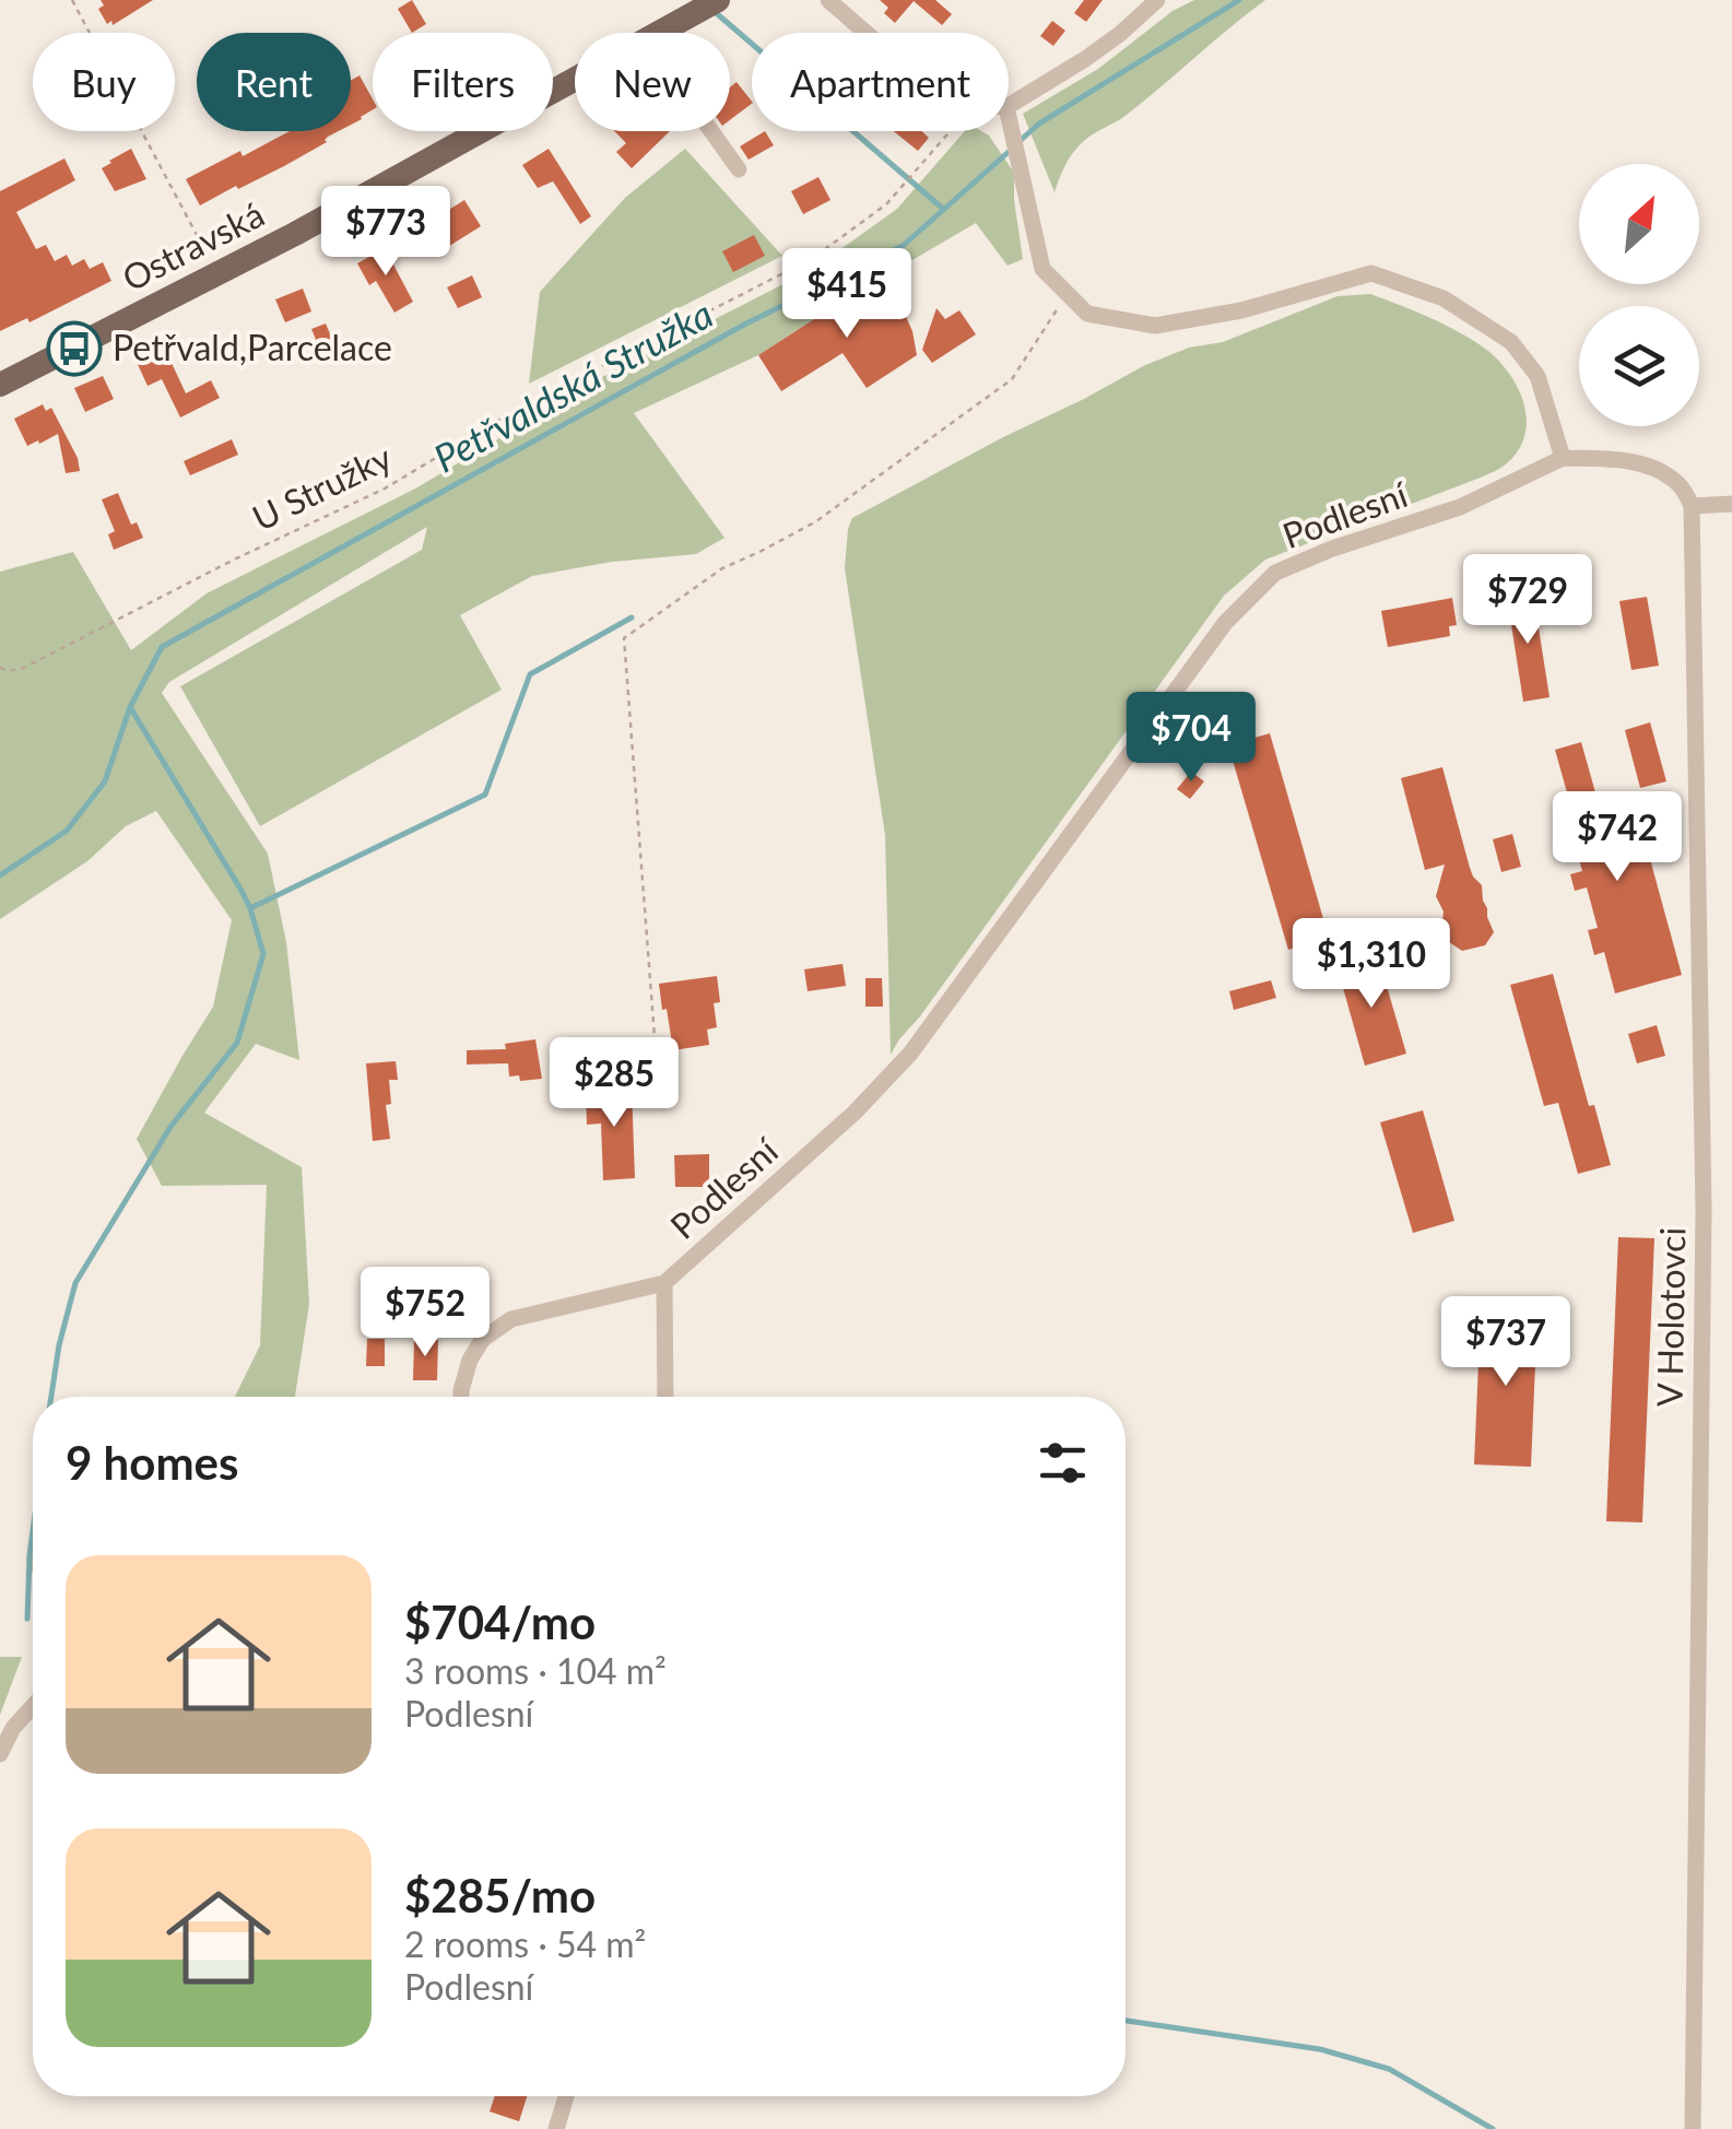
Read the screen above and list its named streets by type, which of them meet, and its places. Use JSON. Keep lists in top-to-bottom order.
{
  "streets": {
    "main road": ["Ostravská"],
    "street": ["Podlesní", "V Holotovci"],
    "path": ["U Stružky"]
  },
  "water": ["Petřvaldská Stružka"],
  "places": {
    "bus stop": ["Petřvald,Parcelace"]
  },
  "north": "top right",
  "page": {
    "chip": [
      "Buy",
      "Rent",
      "Filters",
      "New",
      "Apartment"
    ],
    "price": [
      "$773",
      "$415",
      "$729",
      "$704",
      "$742",
      "$1,310",
      "$285",
      "$752",
      "$737"
    ],
    "heading": "9 homes",
    "list": [
      {
        "name": "$704/mo",
        "note": "3 rooms · 104 m² · Podlesní"
      },
      {
        "name": "$285/mo",
        "note": "2 rooms · 54 m² · Podlesní"
      }
    ]
  }
}
